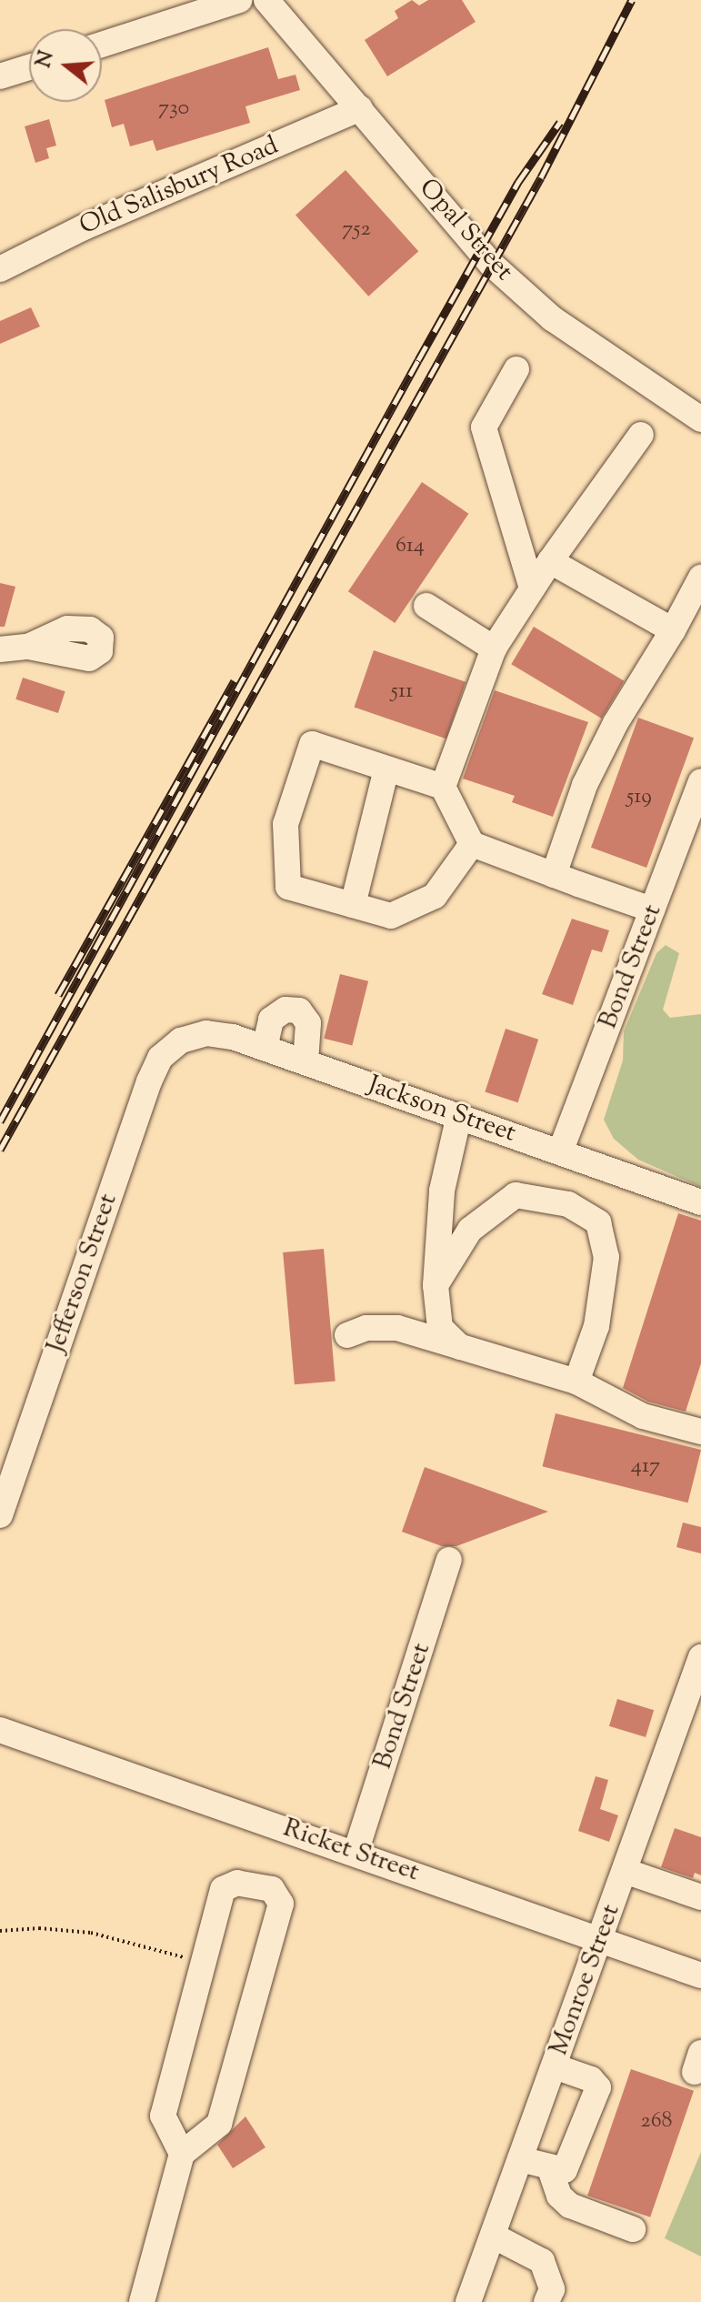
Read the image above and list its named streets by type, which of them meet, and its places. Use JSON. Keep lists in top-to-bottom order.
{
  "streets": {
    "street": [
      "Old Salisbury Road",
      "Opal Street",
      "Bond Street",
      "Jackson Street",
      "Jefferson Street",
      "Ricket Street",
      "Monroe Street"
    ]
  },
  "crossings": [
    ["Old Salisbury Road", "Opal Street"],
    ["Bond Street", "Jackson Street"],
    ["Bond Street", "Ricket Street"],
    ["Jackson Street", "Jefferson Street"],
    ["Ricket Street", "Monroe Street"]
  ],
  "house_numbers": [
    "730",
    "752",
    "614",
    "511",
    "519",
    "417",
    "268"
  ],
  "north": "left"
}
